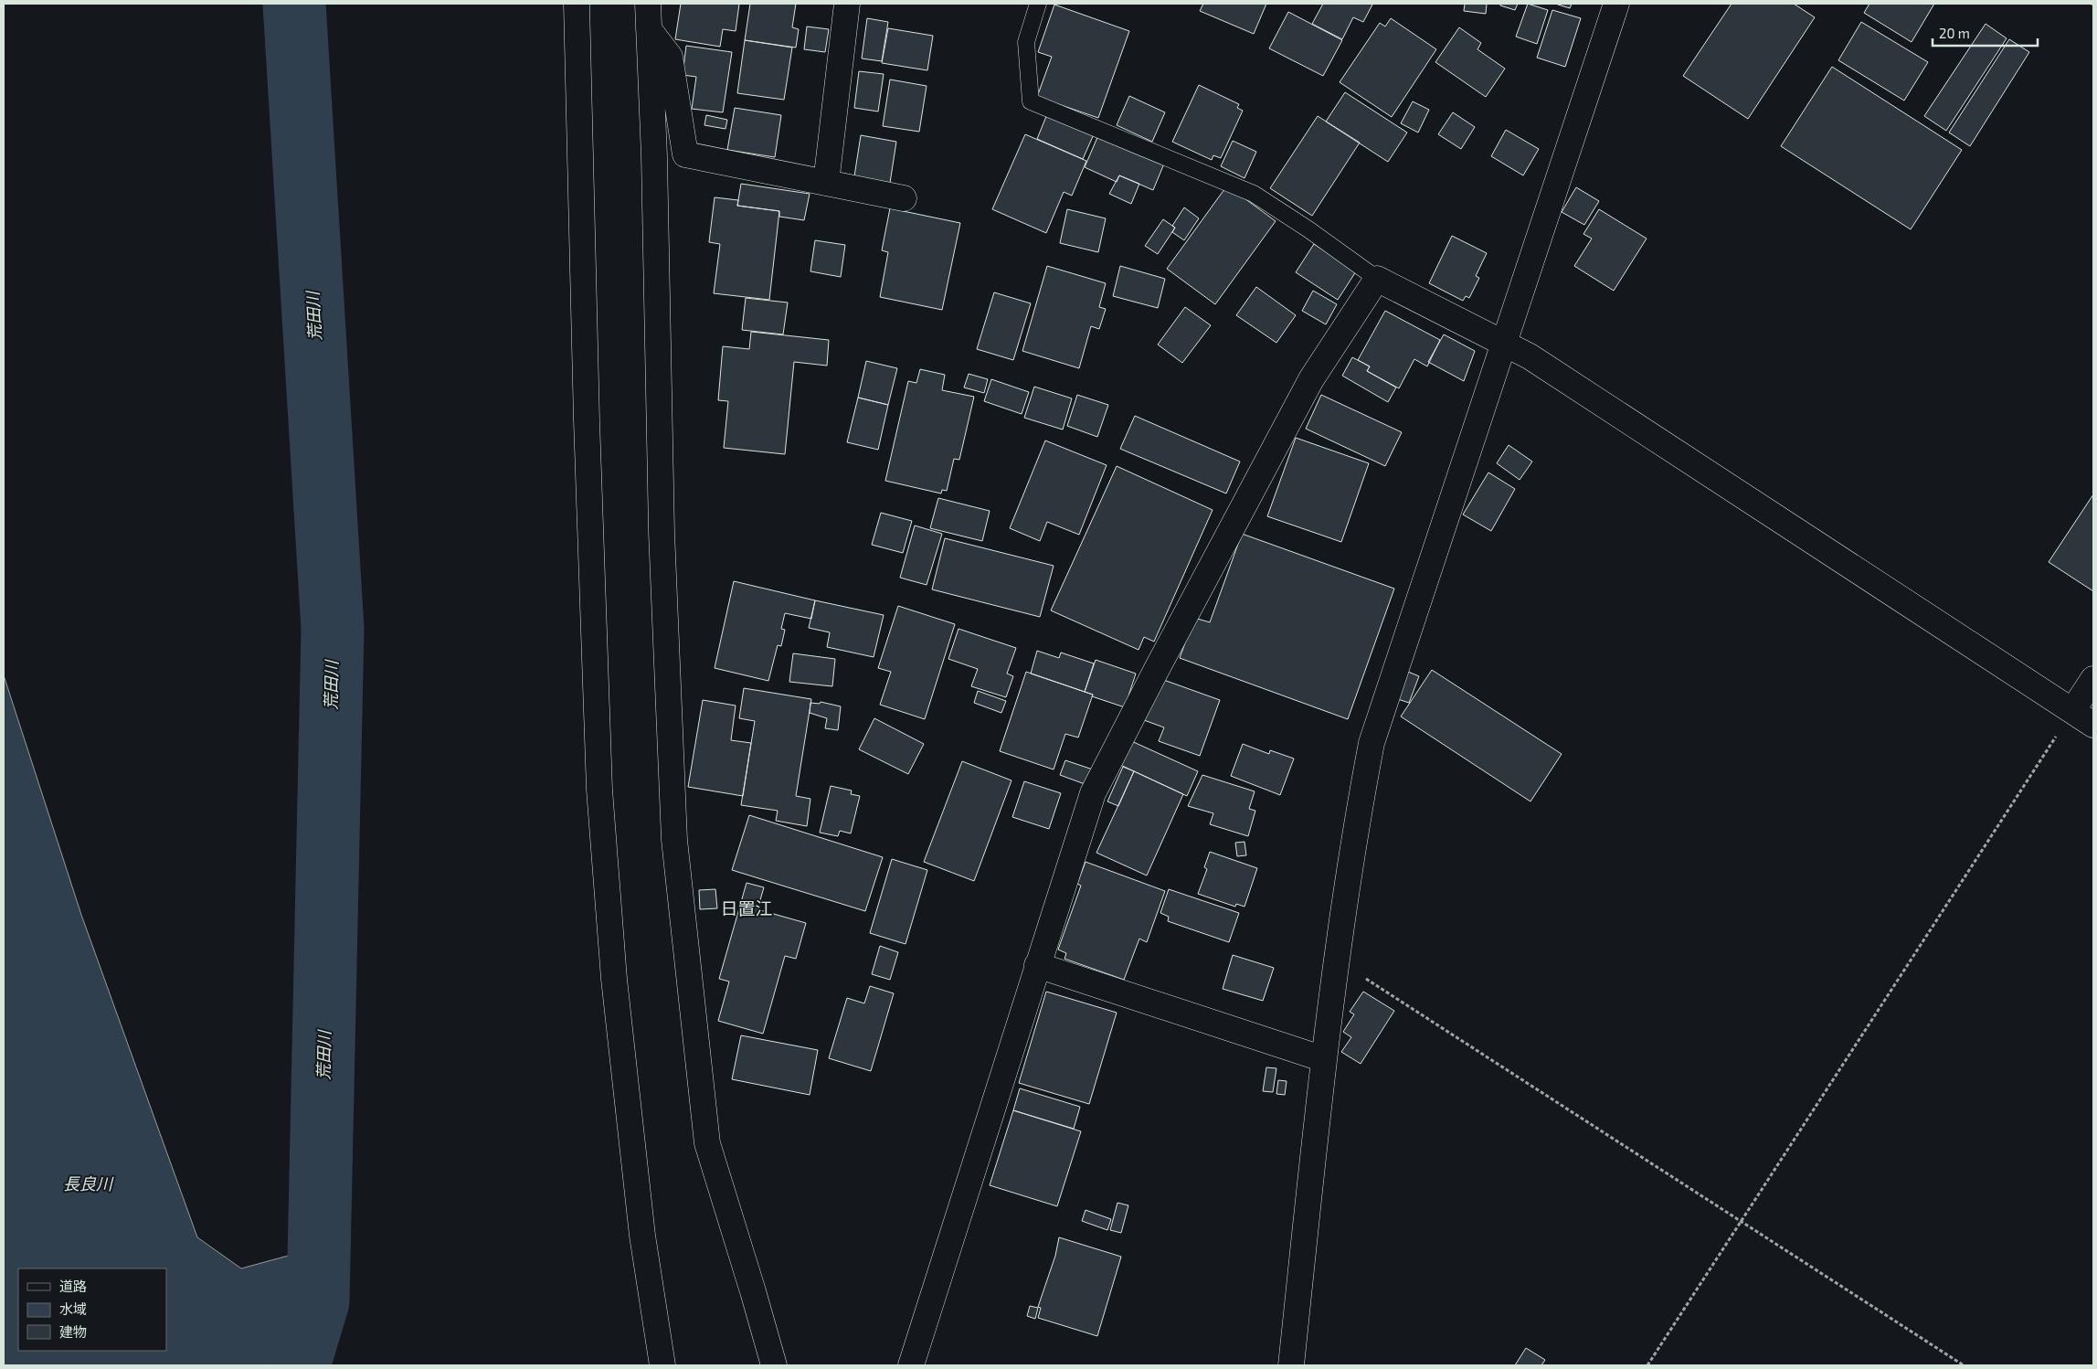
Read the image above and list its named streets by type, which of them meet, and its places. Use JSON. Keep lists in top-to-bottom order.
{
  "districts": ["日置江"],
  "water": ["荒田川", "長良川"],
  "legend": ["道路", "水域", "建物"],
  "scale_bar": "20 m"
}
